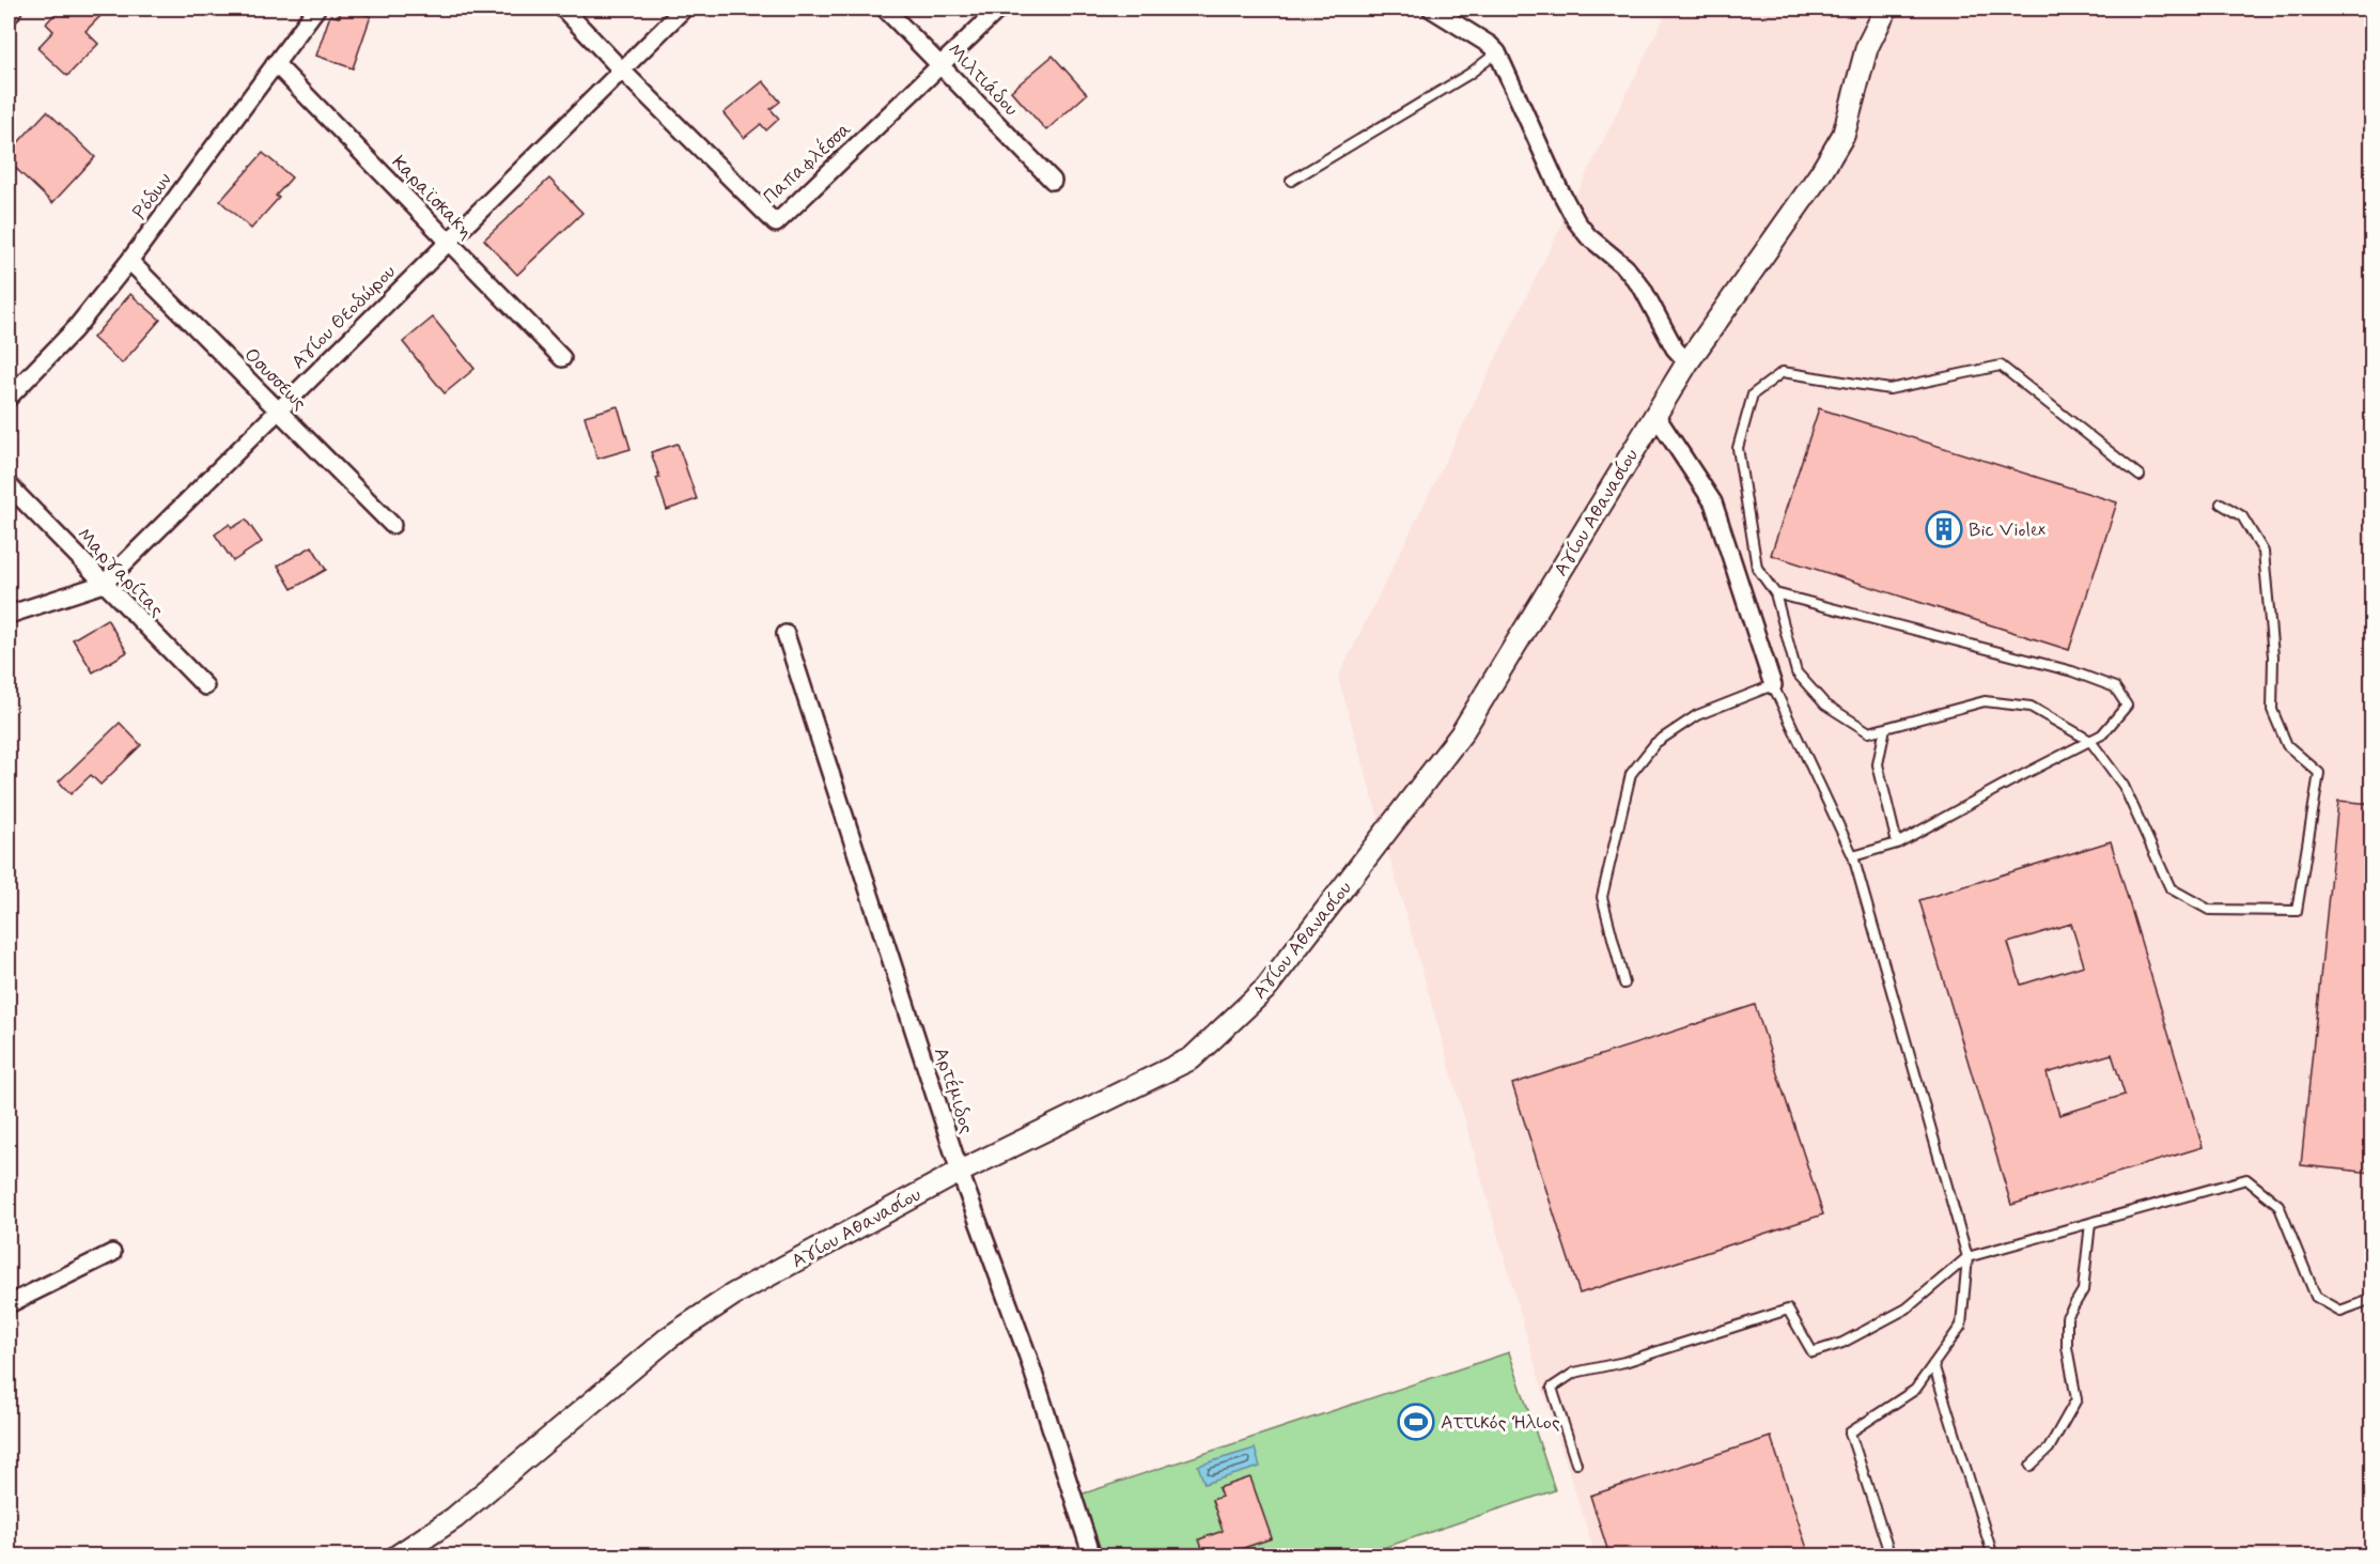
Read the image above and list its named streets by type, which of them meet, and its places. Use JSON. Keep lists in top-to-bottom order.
{
  "streets": {
    "street": [
      "Μιλτιάδου",
      "Παπαφλέσσα",
      "Ρόδων",
      "Καραϊσκακη",
      "Αγίου Θεοδώρου",
      "Οσυσσεως",
      "Αγίου Αθανασίου",
      "Μαργαρίτας",
      "Αρτέμιδος"
    ]
  },
  "crossings": [
    ["Μιλτιάδου", "Παπαφλέσσα"],
    ["Παπαφλέσσα", "Αγίου Θεοδώρου"],
    ["Ρόδων", "Καραϊσκακη"],
    ["Ρόδων", "Οσυσσεως"],
    ["Καραϊσκακη", "Αγίου Θεοδώρου"],
    ["Αγίου Θεοδώρου", "Οσυσσεως"],
    ["Αγίου Θεοδώρου", "Μαργαρίτας"],
    ["Αγίου Αθανασίου", "Αρτέμιδος"]
  ],
  "places": {
    "building": ["Bic Violex"],
    "sports": ["Αττικός Ήλιος"]
  }
}
